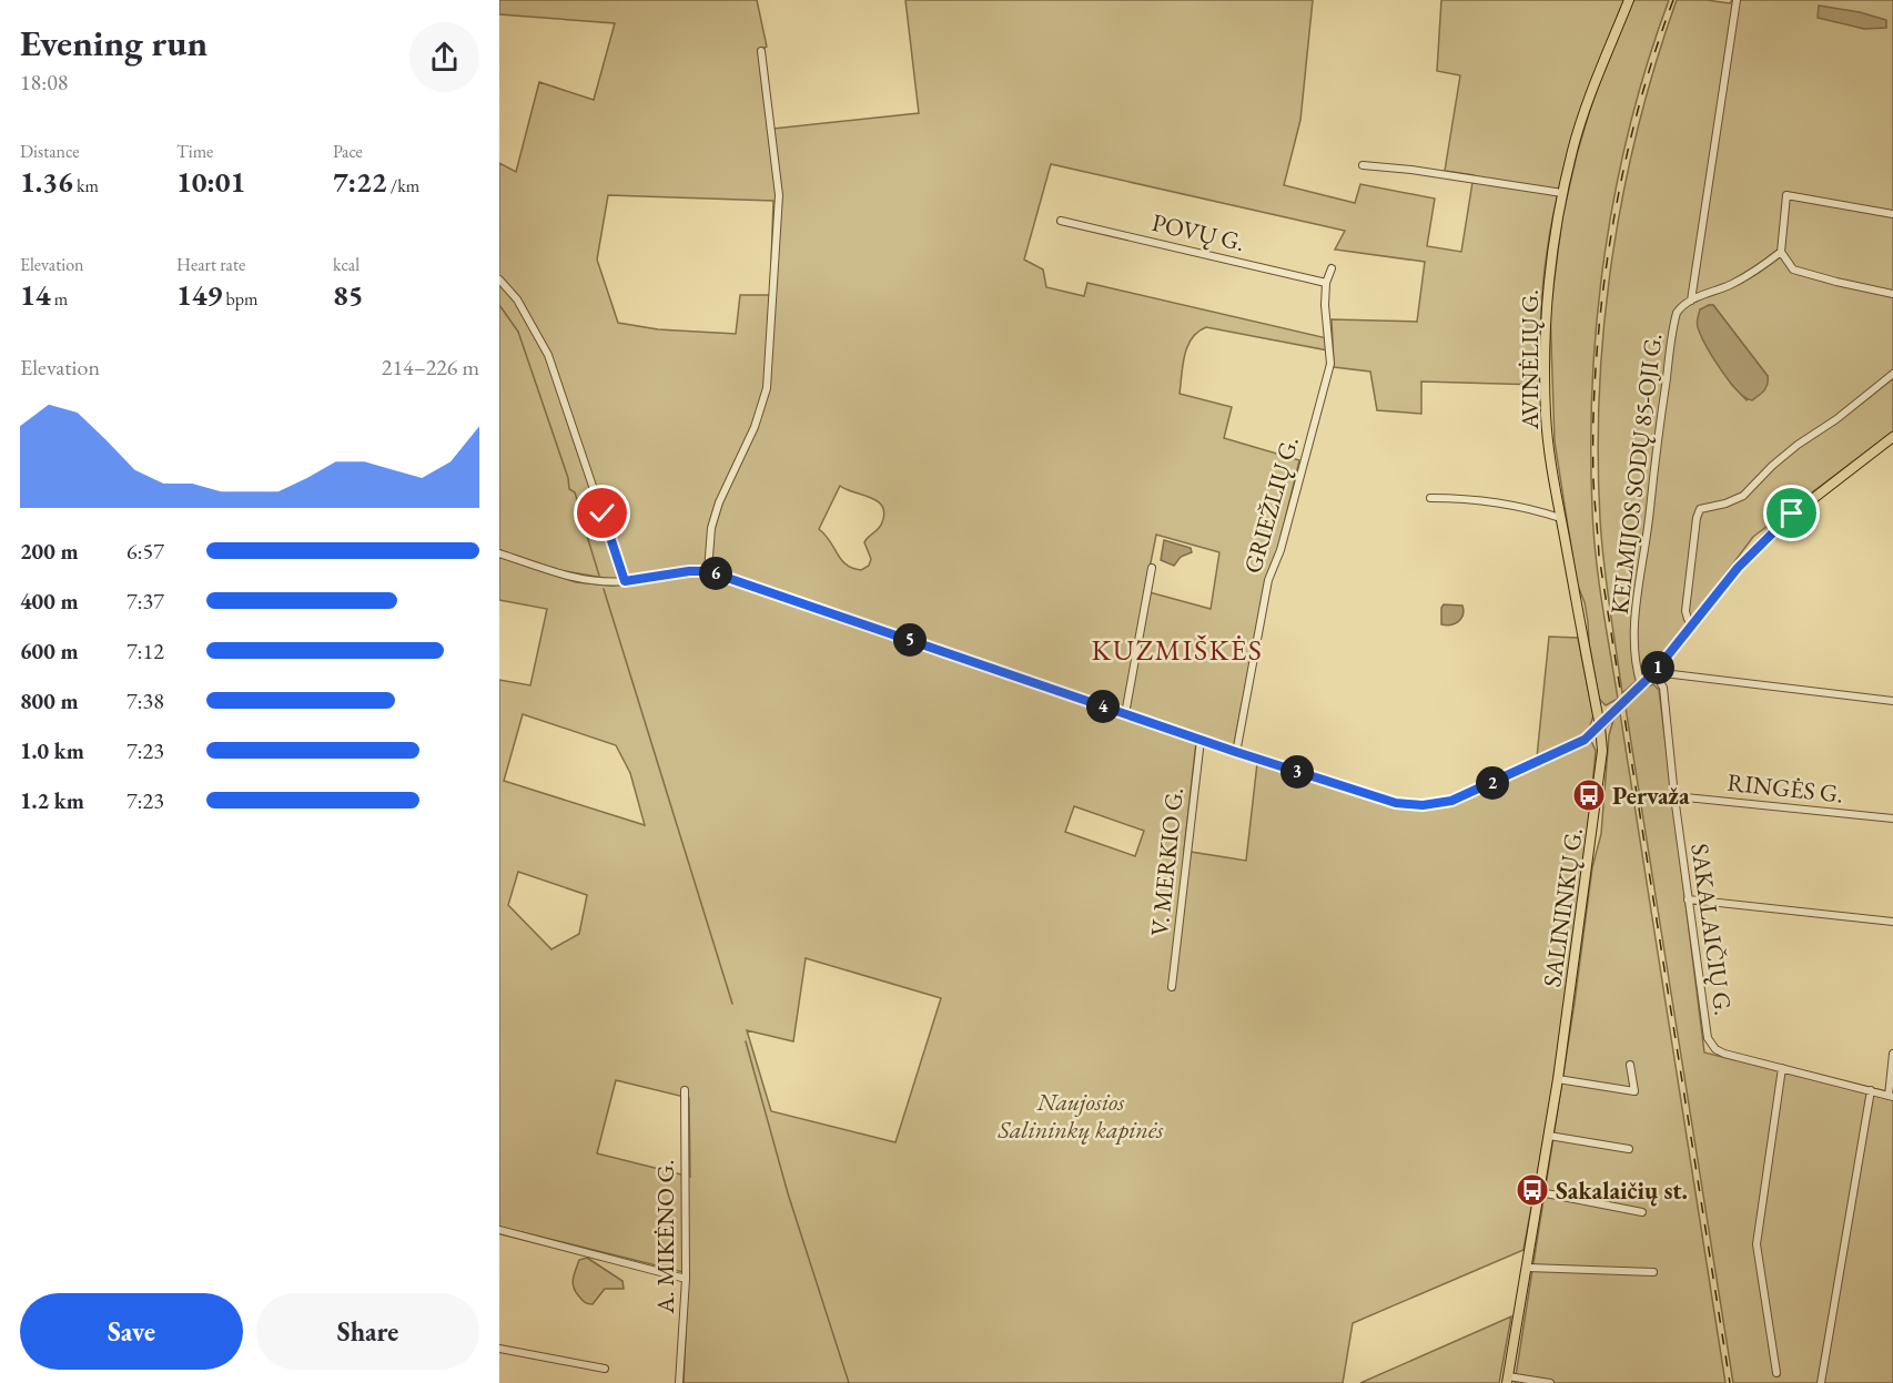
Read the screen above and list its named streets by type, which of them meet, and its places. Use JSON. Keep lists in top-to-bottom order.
{
  "streets": {
    "main road": ["AVINĖLIŲ G.", "SALININKŲ G."],
    "street": [
      "POVŲ G.",
      "KELMIJOS SODŲ 85-OJI G.",
      "GRIEŽLIŲ G.",
      "RINGĖS G.",
      "V. MERKIO G.",
      "SAKALAIČIŲ G.",
      "A. MIKĖNO G."
    ]
  },
  "crossings": [
    ["POVŲ G.", "GRIEŽLIŲ G."],
    ["AVINĖLIŲ G.", "SALININKŲ G."],
    ["RINGĖS G.", "SAKALAIČIŲ G."]
  ],
  "districts": ["KUZMIŠKĖS"],
  "parks": ["Naujosios Salininkų kapinės"],
  "places": {
    "bus stop": ["Pervaža", "Sakalaičių st."]
  },
  "page": {
    "heading": ["Evening run", "18:08"],
    "stats": [
      ["Distance", "1.36 km"],
      ["Time", "10:01"],
      ["Pace", "7:22 /km"],
      ["Elevation", "14 m"],
      ["Heart rate", "149 bpm"],
      ["kcal", "85"]
    ],
    "chart": ["Elevation", "214–226 m"],
    "list": [
      {
        "name": "200 m",
        "note": "6:57"
      },
      {
        "name": "400 m",
        "note": "7:37"
      },
      {
        "name": "600 m",
        "note": "7:12"
      },
      {
        "name": "800 m",
        "note": "7:38"
      },
      {
        "name": "1.0 km",
        "note": "7:23"
      },
      {
        "name": "1.2 km",
        "note": "7:23"
      }
    ],
    "pins": [
      "6",
      "5",
      "1",
      "4",
      "3",
      "2"
    ],
    "buttons": ["Save", "Share"]
  }
}
